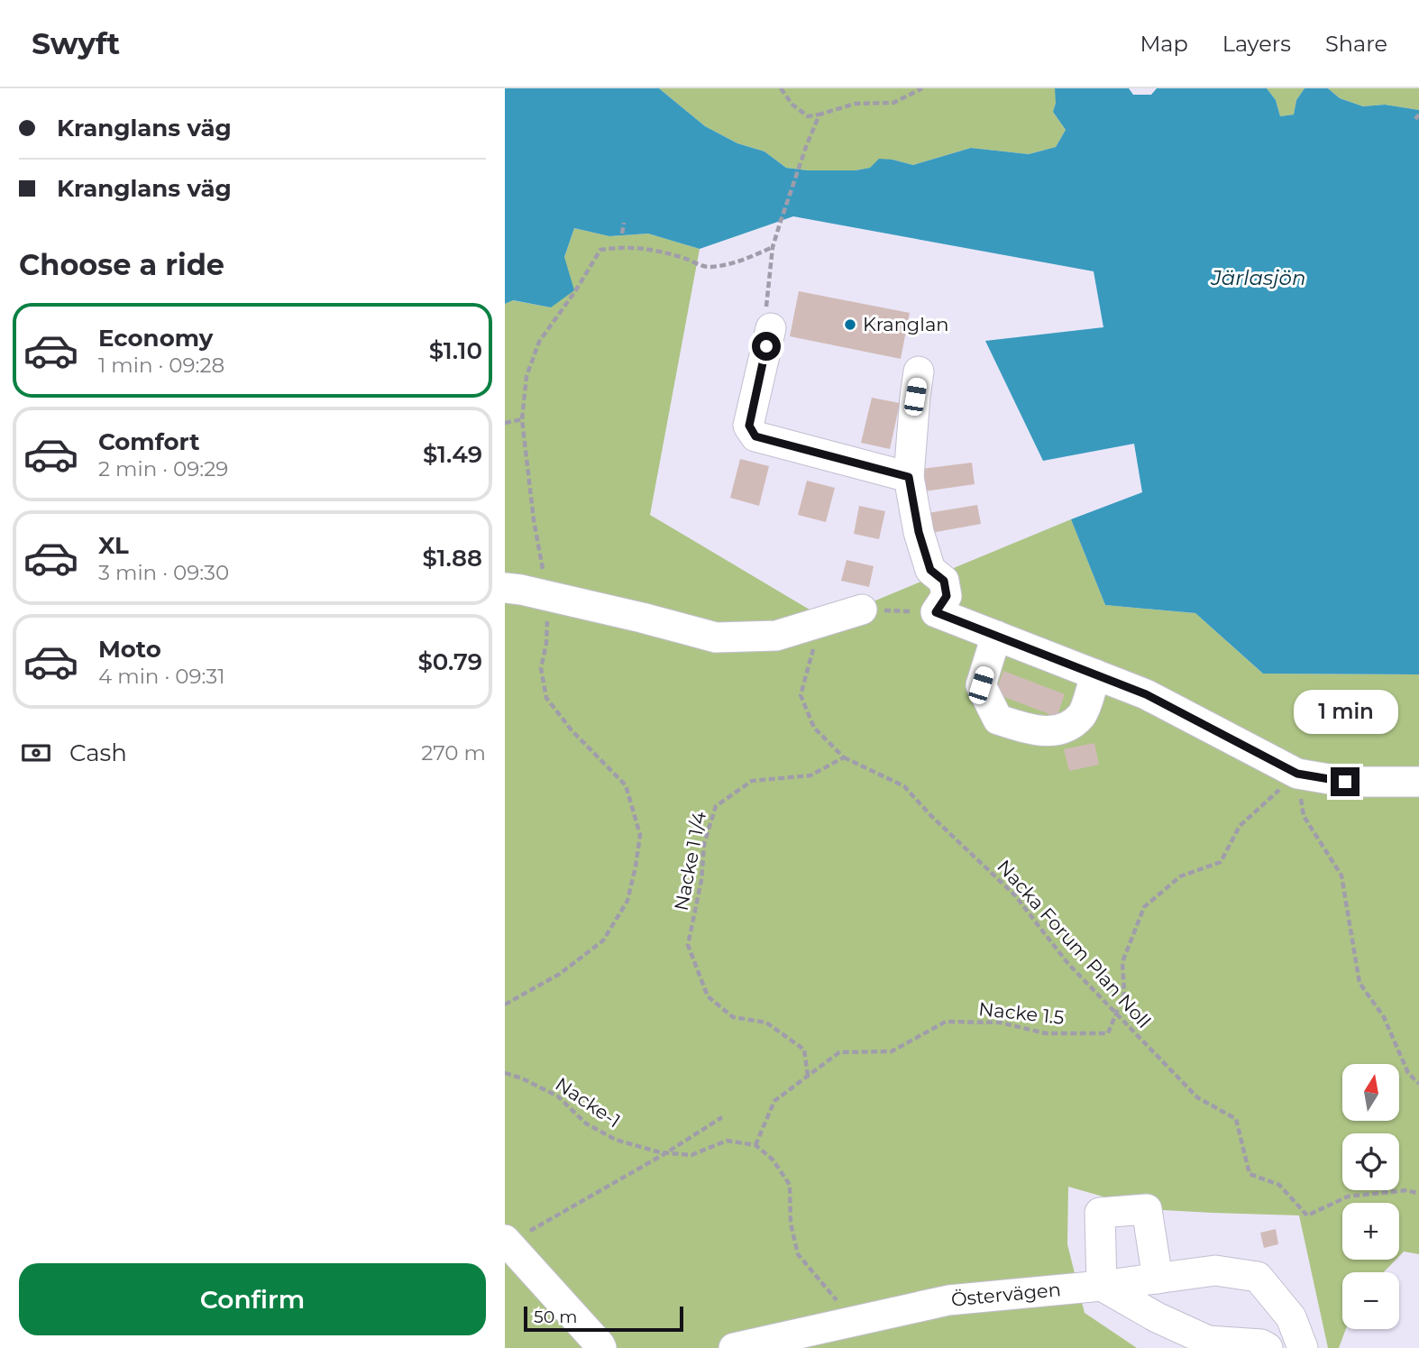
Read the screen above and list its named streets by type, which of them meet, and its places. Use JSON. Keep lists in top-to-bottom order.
{
  "streets": {
    "street": ["Östervägen"],
    "path": [
      "Nacke 1 1/4",
      "Nacka Forum Plan Noll",
      "Nacke 1.5",
      "Nacke-1"
    ]
  },
  "crossings": [
    ["Nacke 1 1/4", "Nacka Forum Plan Noll"],
    ["Nacke 1 1/4", "Nacke 1.5"],
    ["Nacka Forum Plan Noll", "Nacke 1.5"],
    ["Nacke 1.5", "Nacke-1"]
  ],
  "water": ["Järlasjön"],
  "places": ["Kranglan"],
  "scale_bar": "50 m",
  "north": "top",
  "page": {
    "header": "Swyft",
    "nav": ["Map", "Layers", "Share"],
    "banner": ["Kranglans väg", "Kranglans väg"],
    "heading": "Choose a ride",
    "list": [
      {
        "name": "Economy",
        "note": "1 min · 09:28",
        "value": "$1.10"
      },
      {
        "name": "Comfort",
        "note": "2 min · 09:29",
        "value": "$1.49"
      },
      {
        "name": "XL",
        "note": "3 min · 09:30",
        "value": "$1.88"
      },
      {
        "name": "Moto",
        "note": "4 min · 09:31",
        "value": "$0.79"
      }
    ],
    "bubble": "1 min",
    "pay": ["Cash", "270 m"],
    "map_buttons": ["+", "−"],
    "buttons": "Confirm",
    "scale": "50 m"
  }
}
